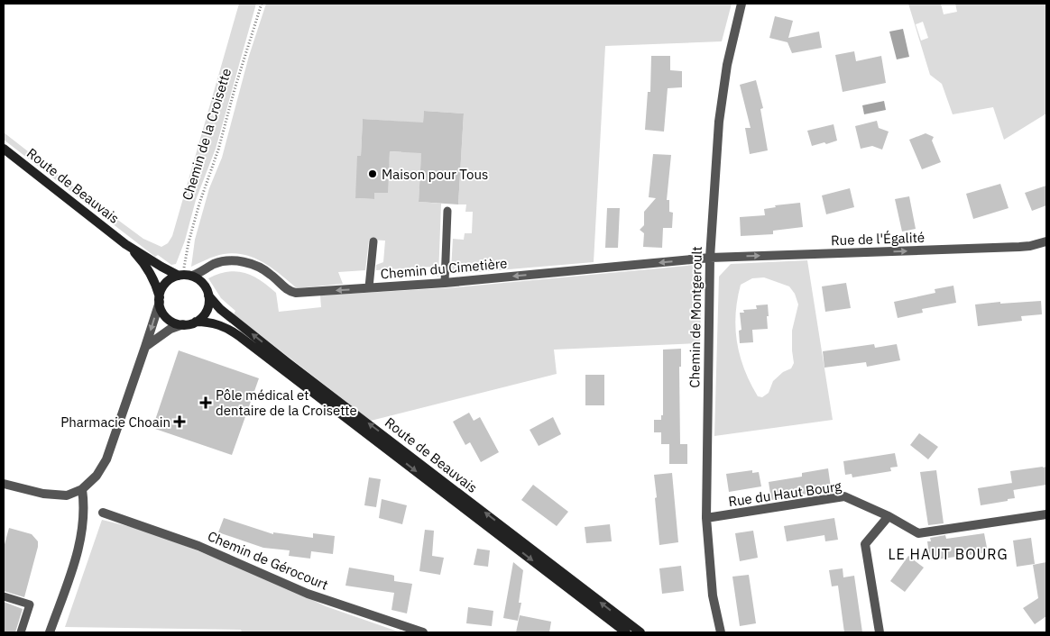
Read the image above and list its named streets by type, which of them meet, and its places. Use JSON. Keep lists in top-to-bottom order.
{
  "streets": {
    "main road": ["Route de Beauvais"],
    "street": [
      "Rue de l'Égalité",
      "Chemin du Cimetière",
      "Chemin de Montgeroult",
      "Rue du Haut Bourg",
      "Chemin de Gérocourt"
    ],
    "path": ["Chemin de la Croisette"]
  },
  "crossings": [
    ["Chemin de la Croisette", "Route de Beauvais"],
    ["Chemin de la Croisette", "Chemin du Cimetière"],
    ["Route de Beauvais", "Chemin du Cimetière"],
    ["Rue de l'Égalité", "Chemin du Cimetière"],
    ["Rue de l'Égalité", "Chemin de Montgeroult"],
    ["Chemin du Cimetière", "Chemin de Montgeroult"],
    ["Chemin de Montgeroult", "Rue du Haut Bourg"]
  ],
  "one_way": ["Rue de l'Égalité", "Chemin du Cimetière"],
  "districts": ["LE HAUT BOURG"],
  "places": {
    "other": ["Maison pour Tous"],
    "health": ["Pôle médical et dentaire de la Croisette", "Pharmacie Choain"]
  }
}
